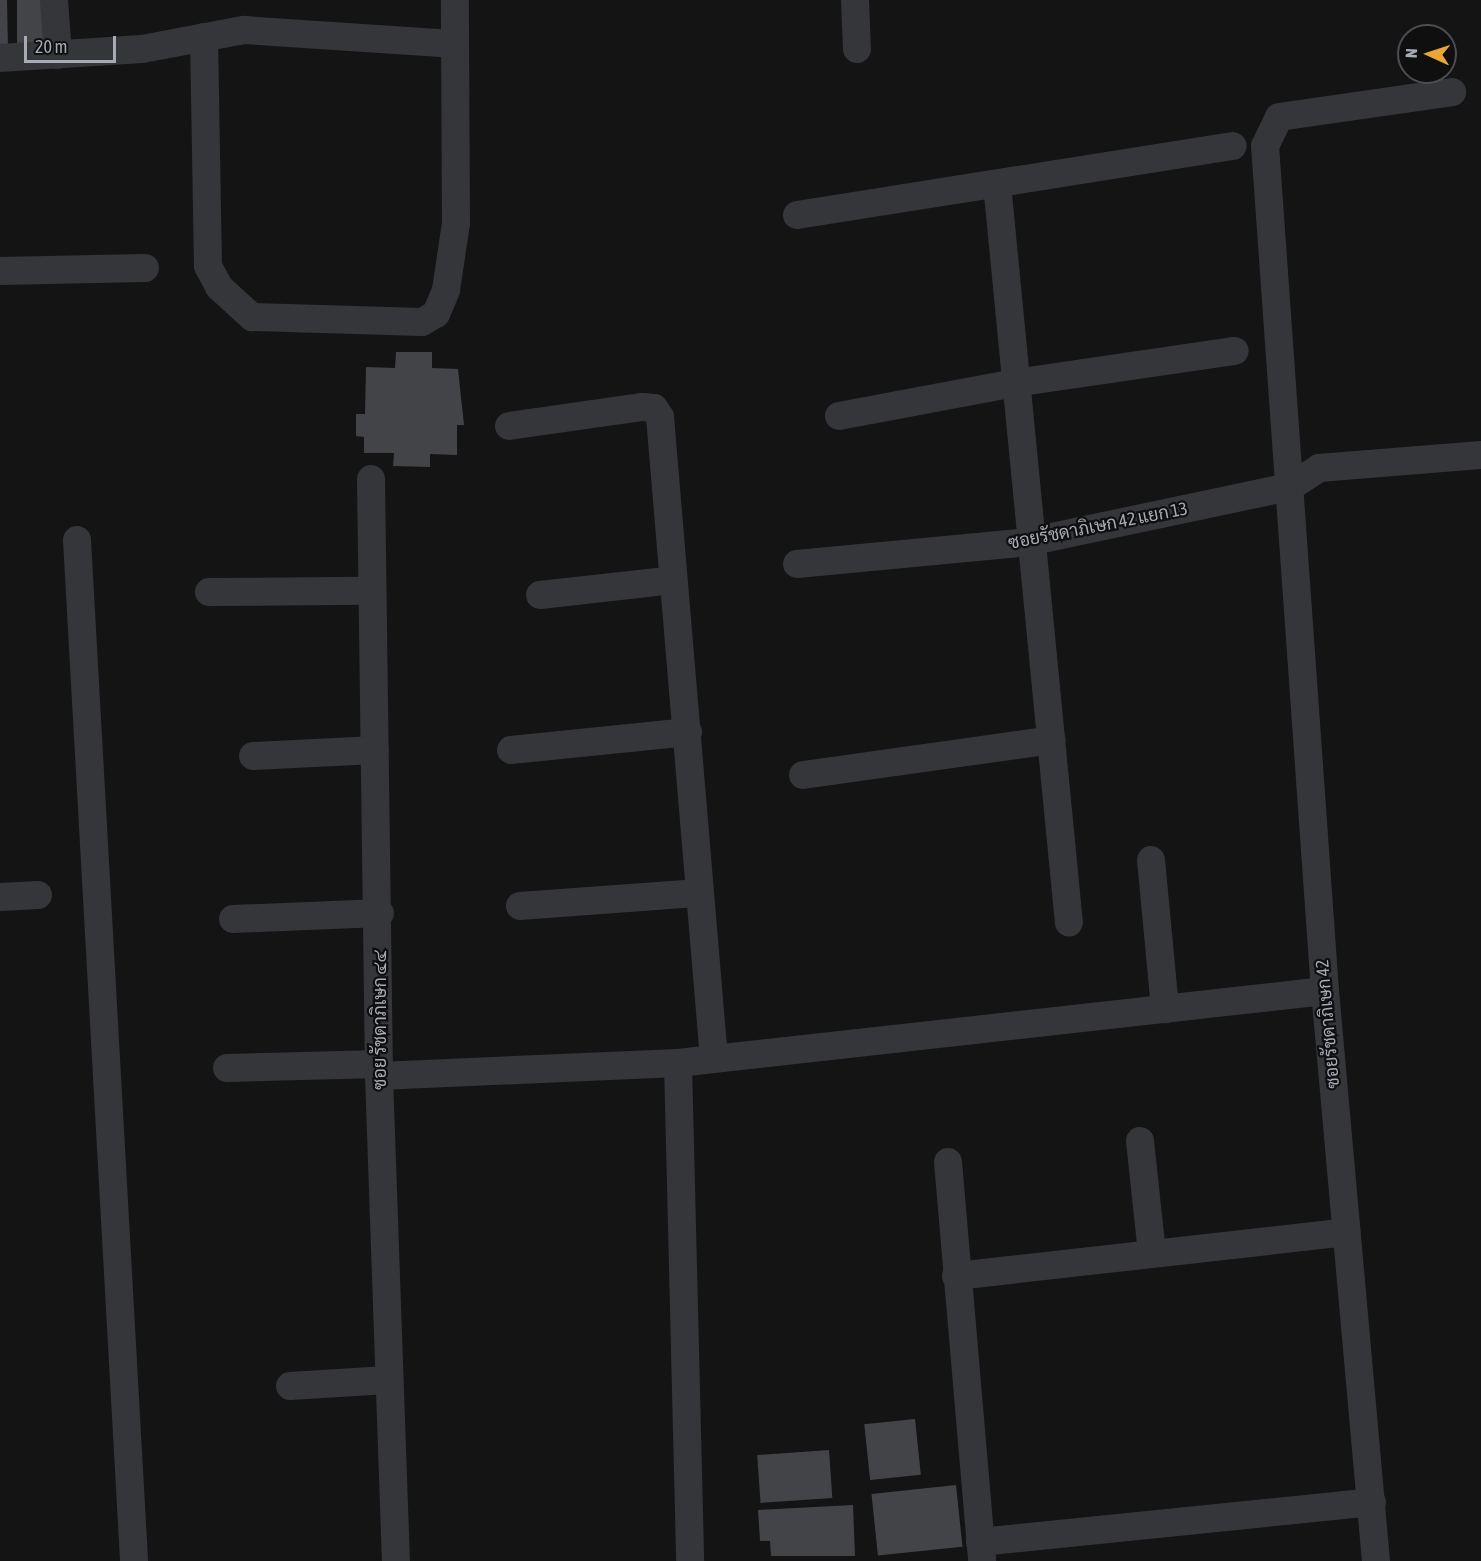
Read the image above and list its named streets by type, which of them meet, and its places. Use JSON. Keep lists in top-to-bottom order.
{
  "streets": {
    "street": ["ซอยรัชดาภิเษก 42 แยก 13", "ซอย รัชดาภิเษก ๔๔", "ซอยรัชดาภิเษก 42"]
  },
  "crossings": [
    ["ซอยรัชดาภิเษก 42 แยก 13", "ซอยรัชดาภิเษก 42"]
  ],
  "scale_bar": "20 m",
  "north": "left"
}
